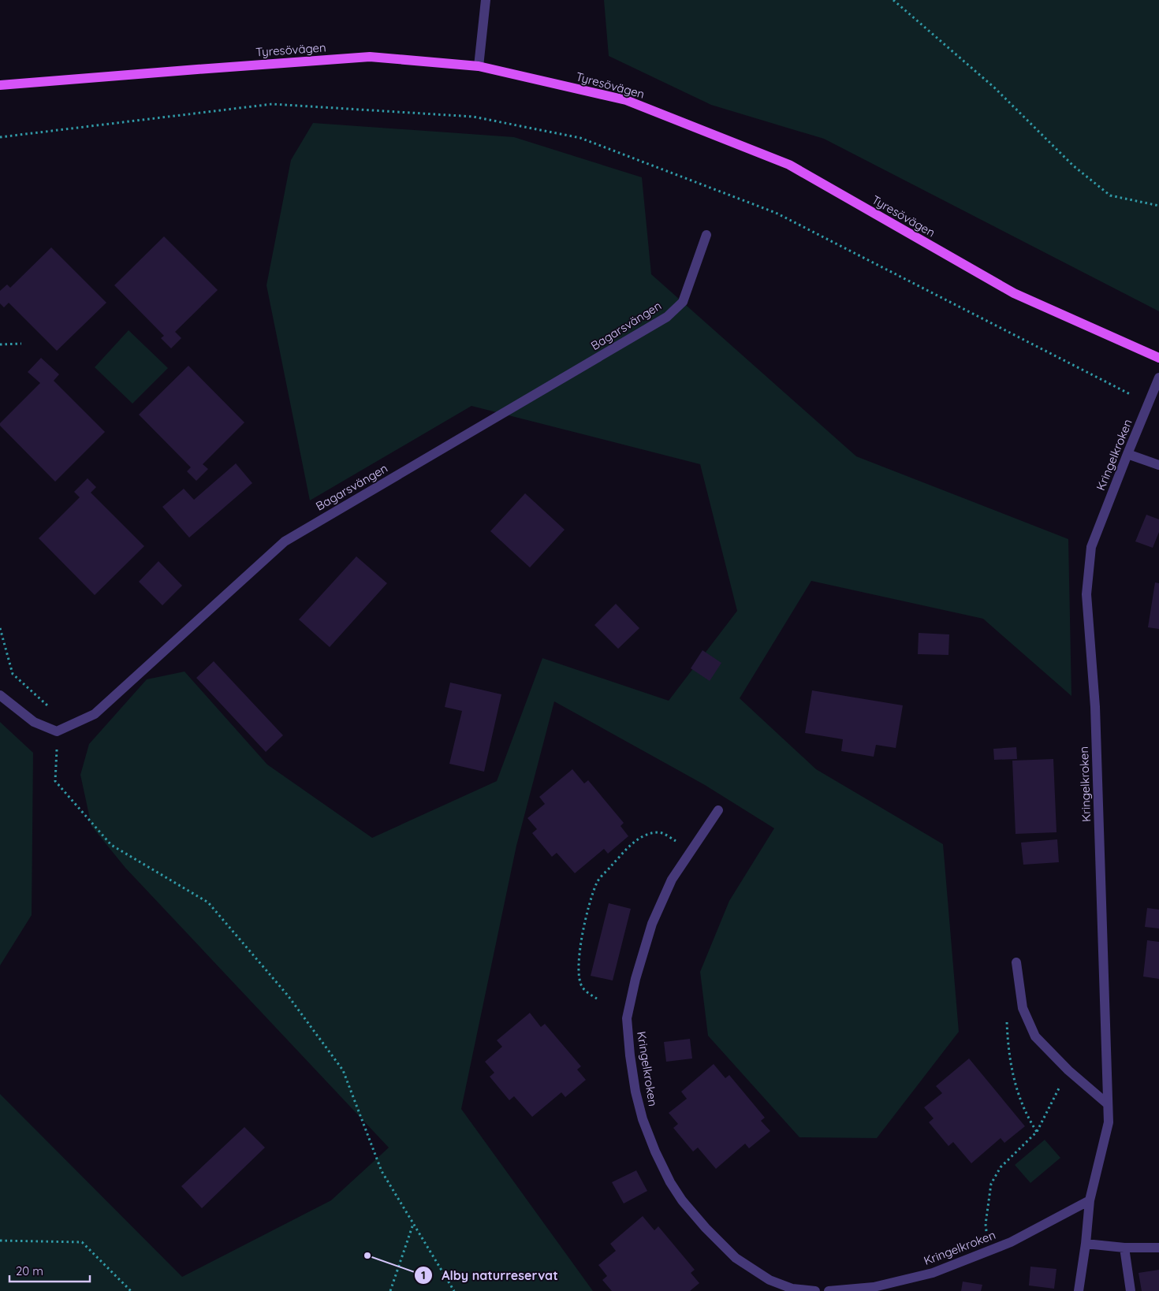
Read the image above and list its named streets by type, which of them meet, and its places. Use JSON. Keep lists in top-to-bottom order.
{
  "streets": {
    "main road": ["Tyresövägen"],
    "street": ["Bagarsvängen", "Kringelkroken"]
  },
  "places": ["Alby naturreservat"],
  "scale_bar": "20 m"
}
